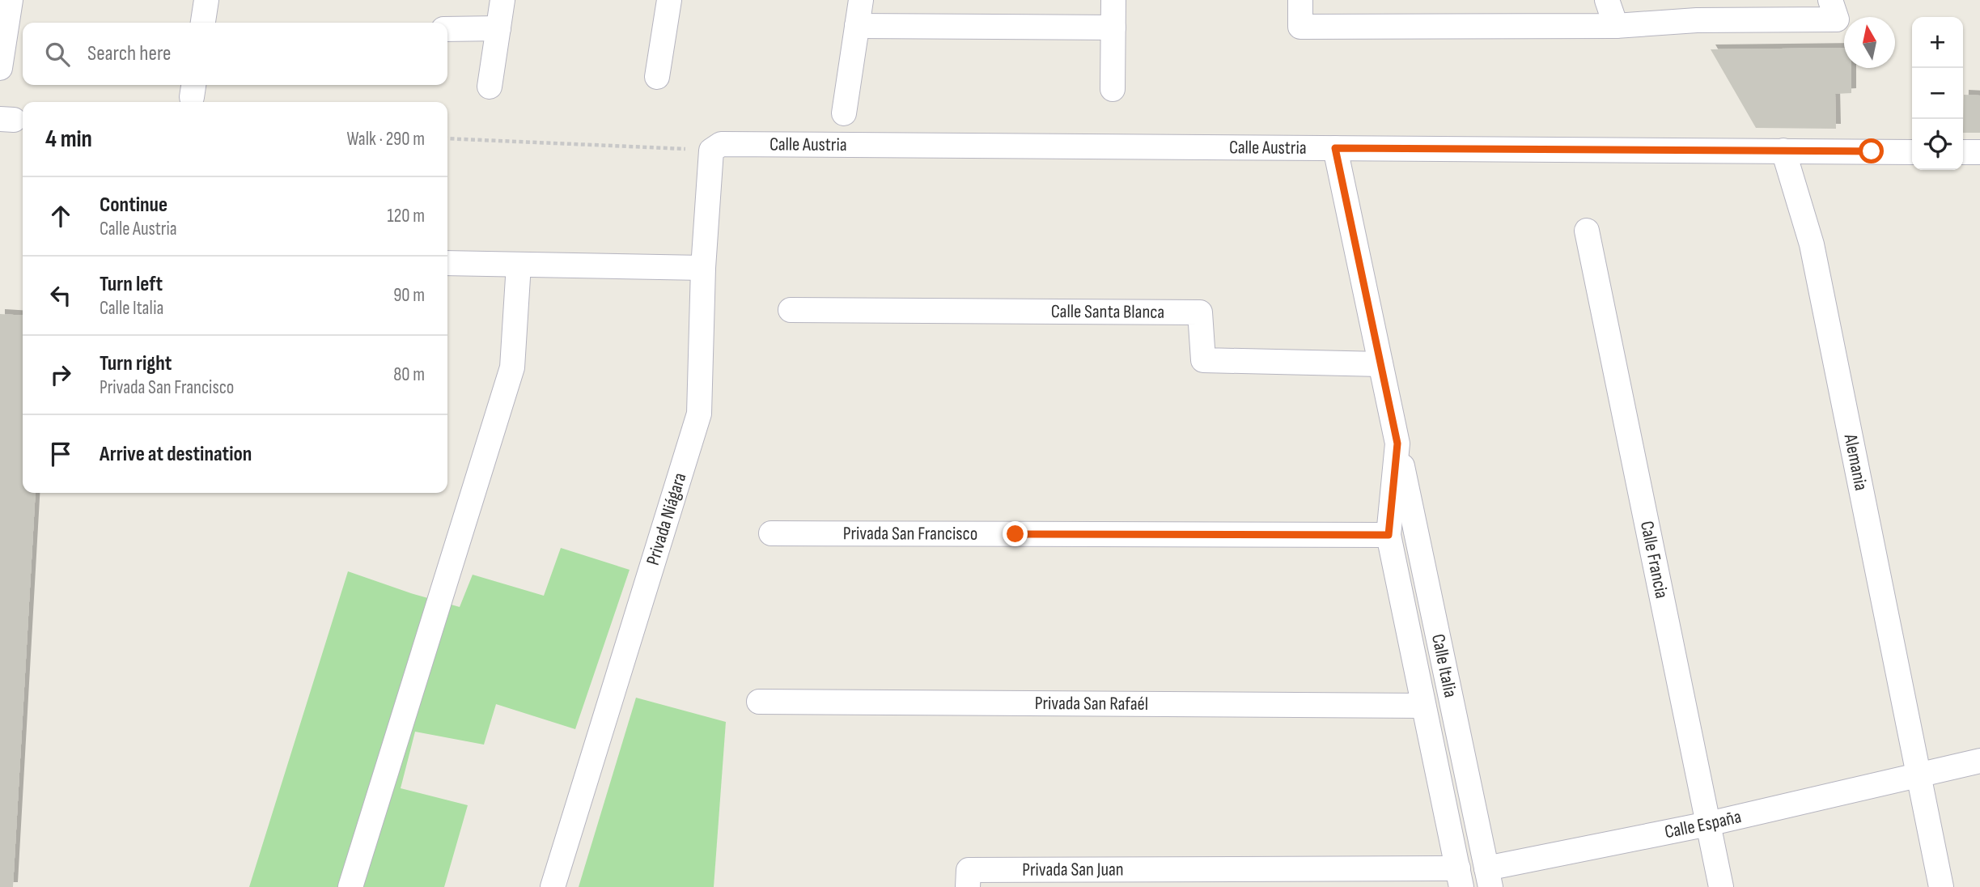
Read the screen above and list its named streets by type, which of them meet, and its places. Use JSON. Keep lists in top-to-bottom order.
{
  "streets": {
    "street": [
      "Calle Austria",
      "Calle Santa Blanca",
      "Alemania",
      "Privada Niágara",
      "Privada San Francisco",
      "Calle Francia",
      "Calle Italia",
      "Privada San Rafaél",
      "Calle España",
      "Privada San Juan"
    ]
  },
  "crossings": [
    ["Calle Austria", "Alemania"],
    ["Calle Austria", "Privada Niágara"],
    ["Calle Austria", "Calle Italia"],
    ["Calle Santa Blanca", "Calle Italia"],
    ["Alemania", "Calle España"],
    ["Privada San Francisco", "Calle Italia"],
    ["Calle Francia", "Calle España"],
    ["Calle Italia", "Privada San Rafaél"],
    ["Calle Italia", "Calle España"],
    ["Calle Italia", "Privada San Juan"]
  ],
  "north": "top",
  "page": {
    "map_buttons": ["+", "−"],
    "search": "Search here",
    "heading": ["4 min", "Walk · 290 m"],
    "list": [
      ["Continue", "Calle Austria", "120 m"],
      ["Turn left", "Calle Italia", "90 m"],
      ["Turn right", "Privada San Francisco", "80 m"],
      "Arrive at destination"
    ]
  }
}
